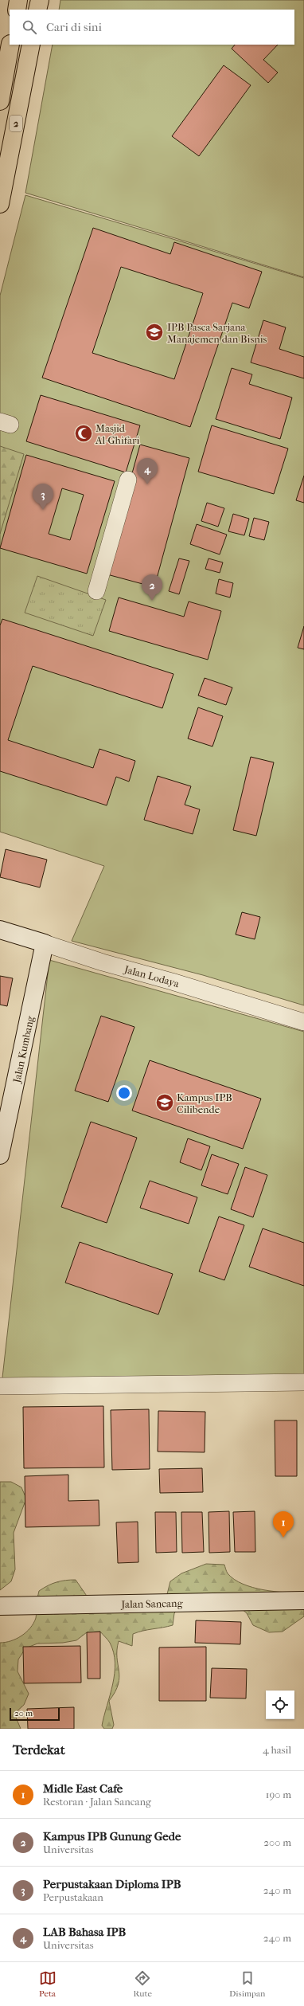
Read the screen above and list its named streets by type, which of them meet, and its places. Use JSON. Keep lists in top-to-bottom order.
{
  "streets": {
    "highway": ["2"],
    "street": ["Jalan Lodaya", "Jalan Kumbang", "Jalan Sancang"]
  },
  "crossings": [
    ["Jalan Lodaya", "Jalan Kumbang"]
  ],
  "places": {
    "school or university": ["IPB Pasca Sarjana Manajemen dan Bisnis", "Kampus IPB Cilibende"],
    "mosque": ["Masjid Al-Ghifari"]
  },
  "scale_bar": "20 m",
  "page": {
    "search": "Cari di sini",
    "pins": [
      "4",
      "3",
      "2",
      "1"
    ],
    "scale": "20 m",
    "heading": ["Terdekat", "4 hasil"],
    "list": [
      {
        "mark": "1",
        "name": "Midle East Cafe",
        "note": "Restoran · Jalan Sancang",
        "value": "190 m"
      },
      {
        "mark": "2",
        "name": "Kampus IPB Gunung Gede",
        "note": "Universitas",
        "value": "200 m"
      },
      {
        "mark": "3",
        "name": "Perpustakaan Diploma IPB",
        "note": "Perpustakaan",
        "value": "240 m"
      },
      {
        "mark": "4",
        "name": "LAB Bahasa IPB",
        "note": "Universitas",
        "value": "240 m"
      }
    ],
    "nav": ["Peta", "Rute", "Disimpan"]
  }
}
